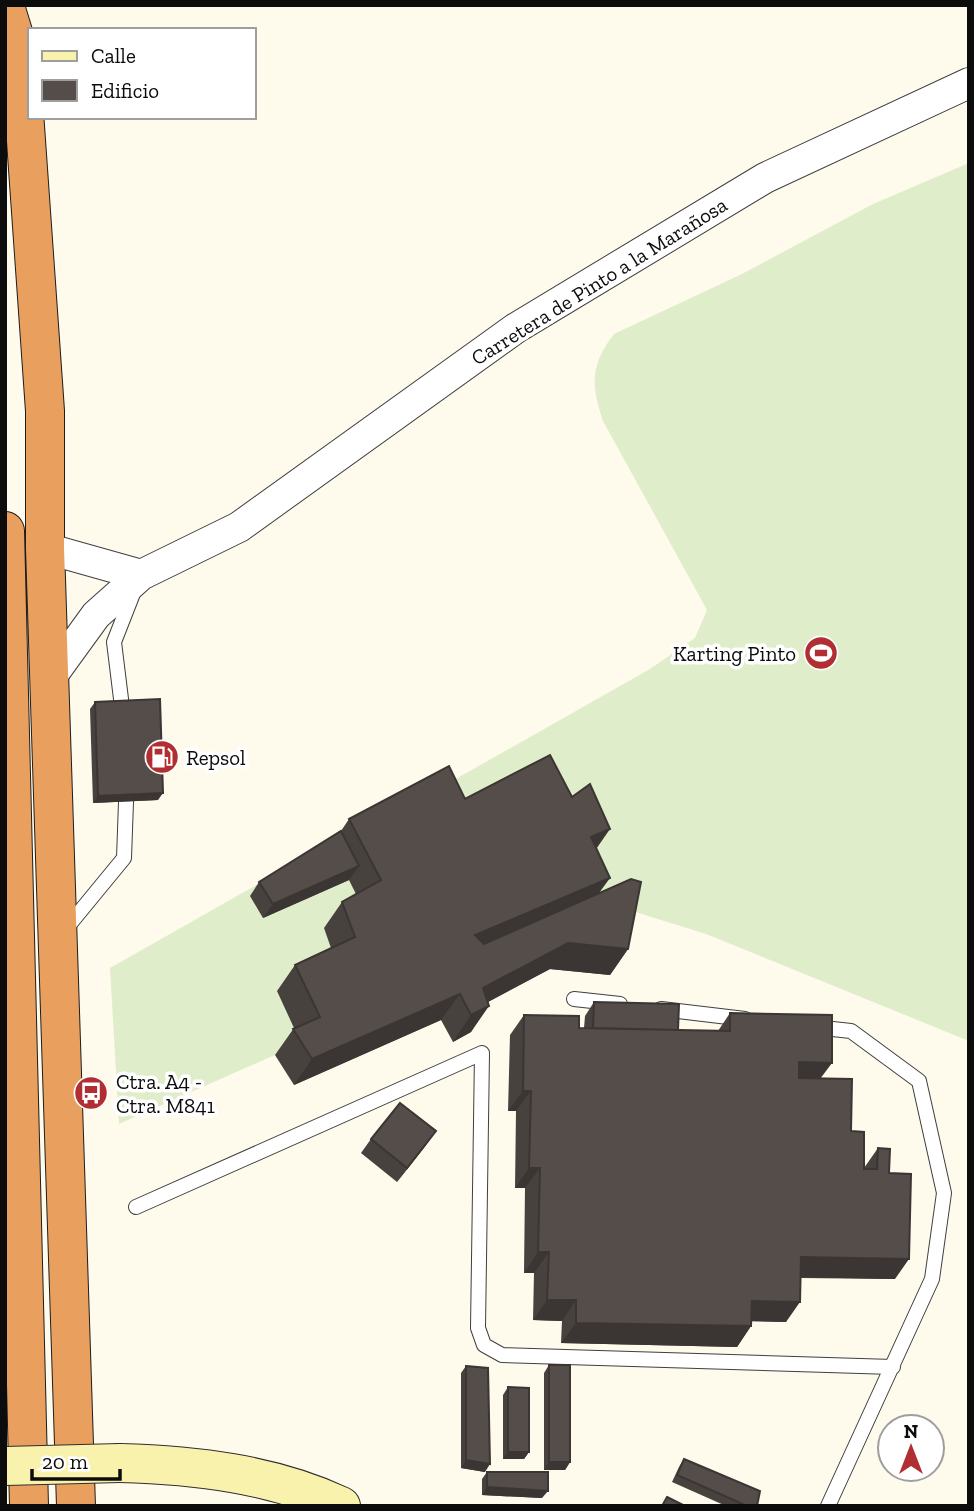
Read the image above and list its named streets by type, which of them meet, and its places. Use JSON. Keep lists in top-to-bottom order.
{
  "streets": {
    "street": ["Carretera de Pinto a la Marañosa"]
  },
  "places": {
    "sports": ["Karting Pinto"],
    "fuel station": ["Repsol"],
    "bus stop": ["Ctra. A4 - Ctra. M841"]
  },
  "legend": ["Calle", "Edificio"],
  "scale_bar": "20 m",
  "north": "top"
}
